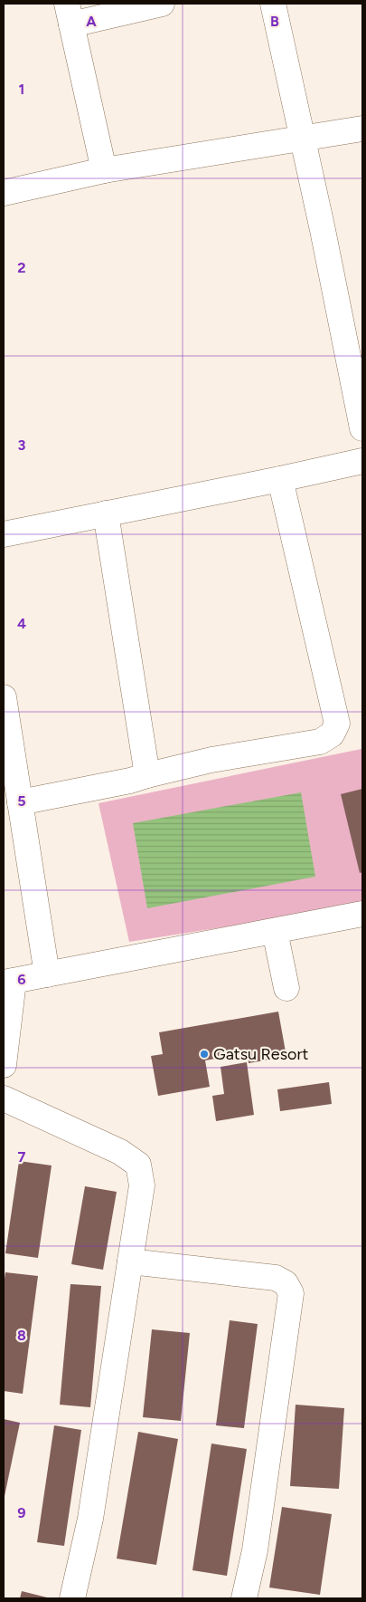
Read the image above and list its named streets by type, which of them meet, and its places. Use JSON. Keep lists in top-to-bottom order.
{
  "places": ["Gatsu Resort"],
  "grid": {
    "columns": ["A", "B"],
    "rows": [
      "1",
      "2",
      "3",
      "4",
      "5",
      "6",
      "7",
      "8",
      "9"
    ]
  }
}
